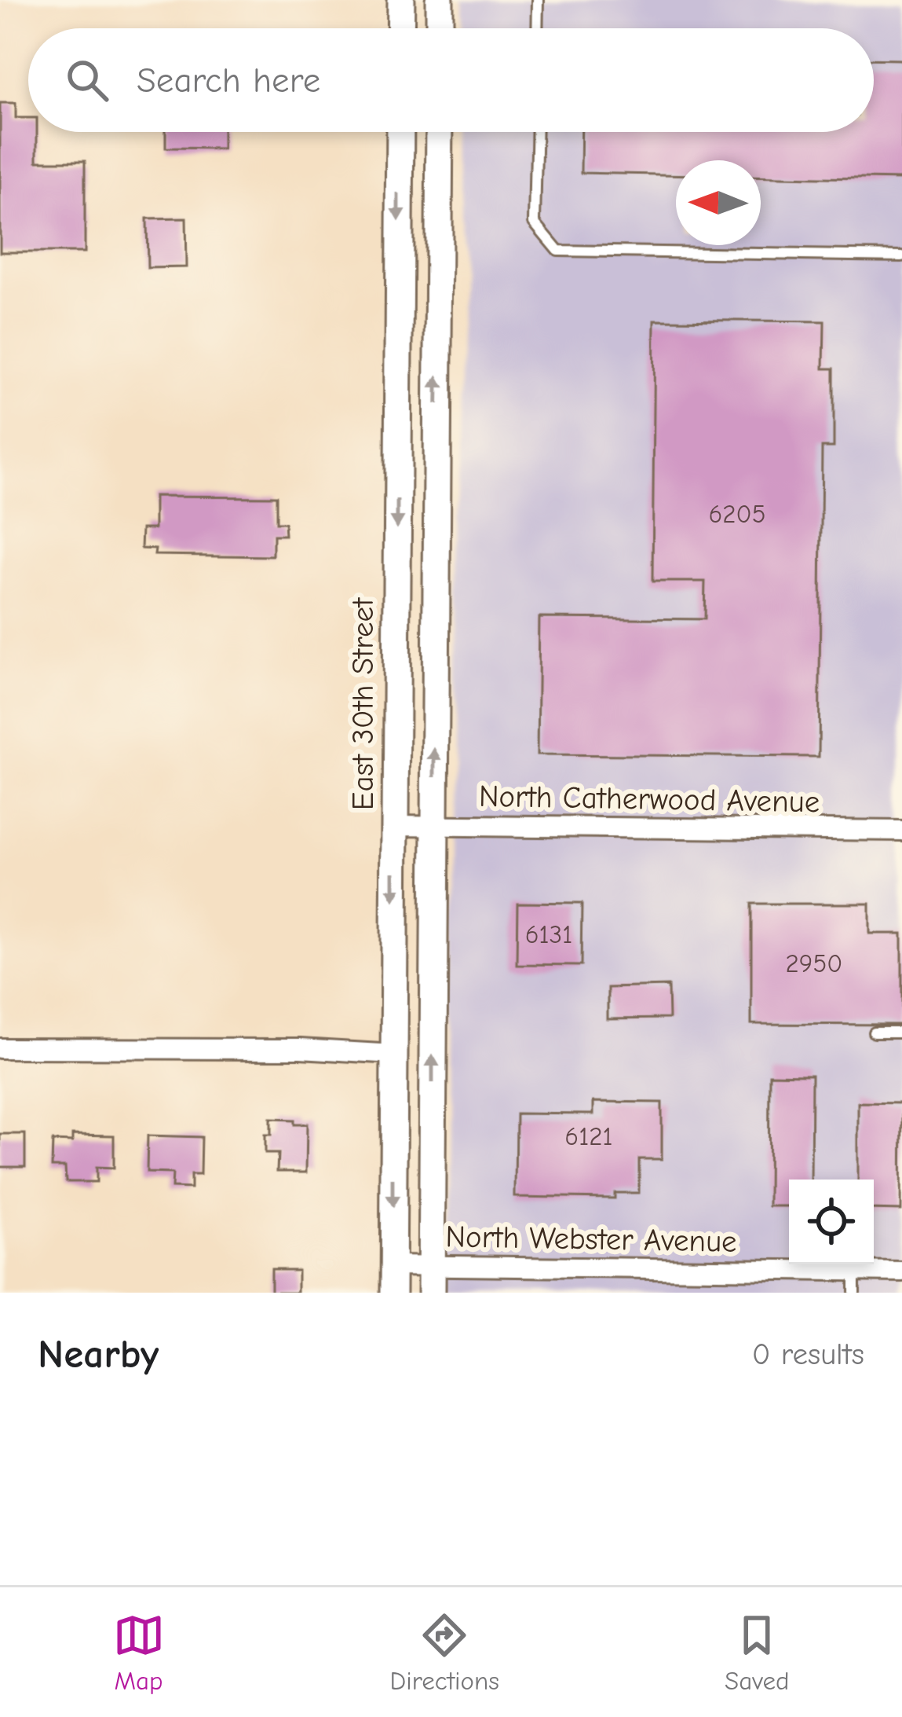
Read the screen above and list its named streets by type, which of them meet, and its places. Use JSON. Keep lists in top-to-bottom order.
{
  "streets": {
    "main road": ["East 30th Street"],
    "street": ["North Catherwood Avenue", "North Webster Avenue"]
  },
  "crossings": [
    ["East 30th Street", "North Catherwood Avenue"],
    ["East 30th Street", "North Webster Avenue"]
  ],
  "house_numbers": [
    "6205",
    "6131",
    "2950",
    "6121"
  ],
  "north": "left",
  "page": {
    "search": "Search here",
    "heading": ["Nearby", "0 results"],
    "nav": ["Map", "Directions", "Saved"]
  }
}
